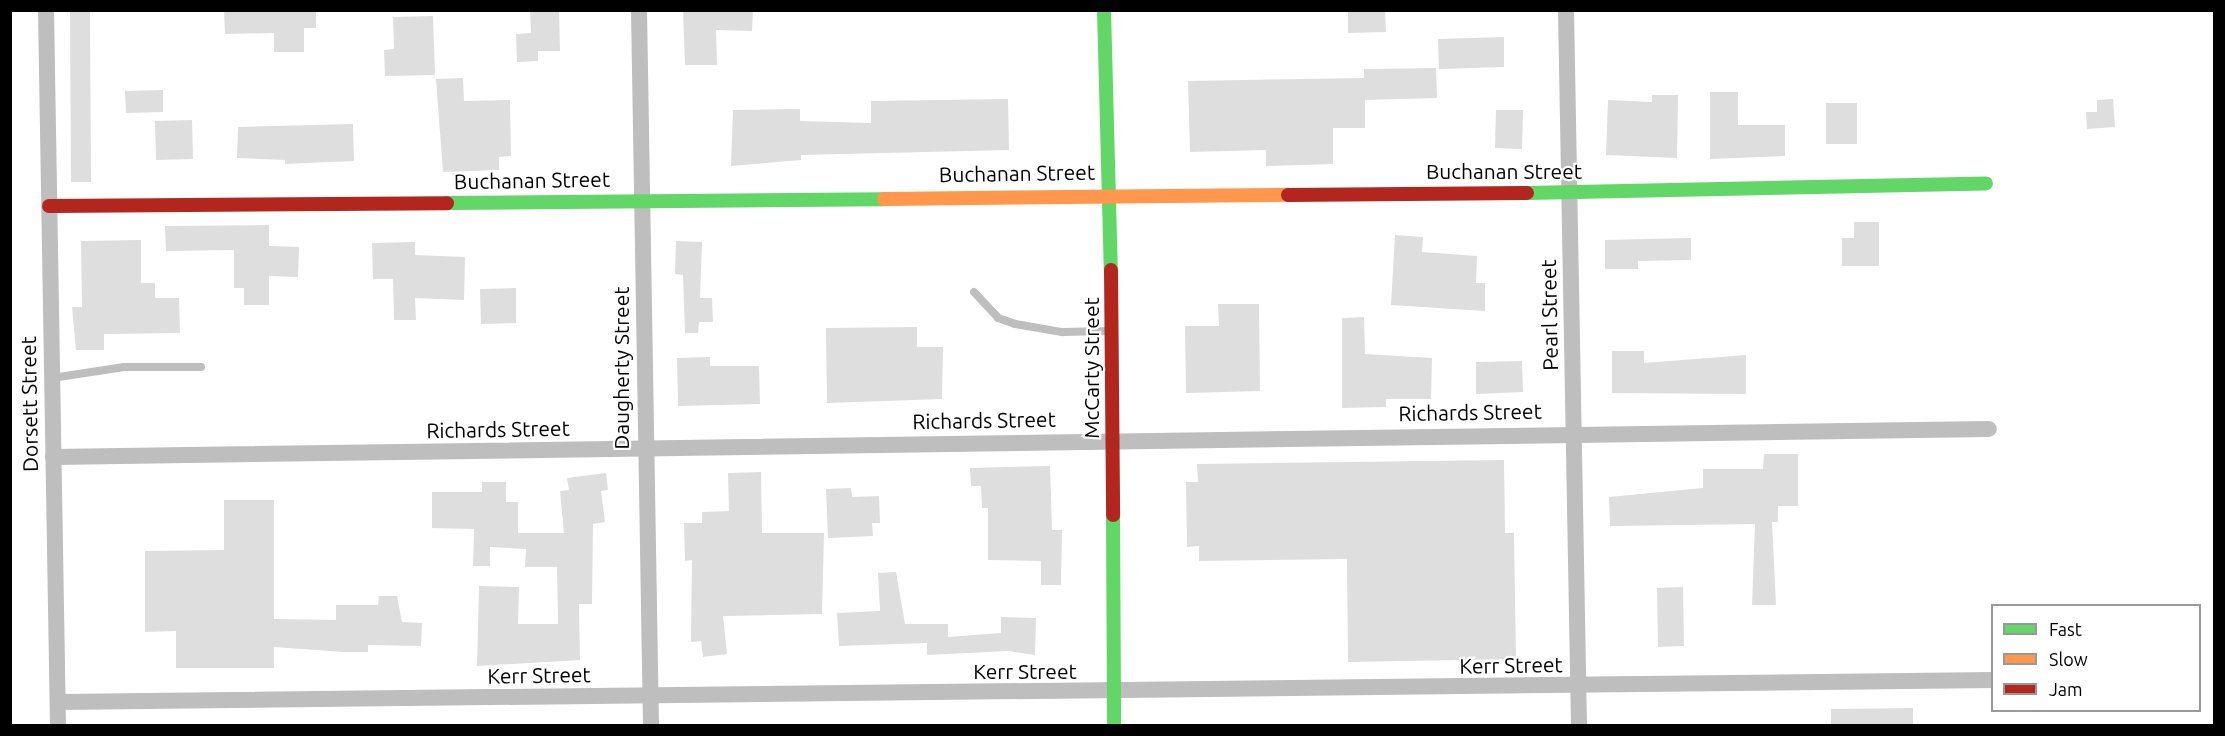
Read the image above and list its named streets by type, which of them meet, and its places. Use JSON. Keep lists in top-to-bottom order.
{
  "streets": {
    "street": [
      "Buchanan Street",
      "Pearl Street",
      "Daugherty Street",
      "McCarty Street",
      "Dorsett Street",
      "Richards Street",
      "Kerr Street"
    ]
  },
  "crossings": [
    ["Buchanan Street", "Pearl Street"],
    ["Buchanan Street", "Daugherty Street"],
    ["Buchanan Street", "McCarty Street"],
    ["Buchanan Street", "Dorsett Street"],
    ["Pearl Street", "Richards Street"],
    ["Pearl Street", "Kerr Street"],
    ["Daugherty Street", "Richards Street"],
    ["Daugherty Street", "Kerr Street"],
    ["McCarty Street", "Richards Street"],
    ["McCarty Street", "Kerr Street"],
    ["Dorsett Street", "Richards Street"],
    ["Dorsett Street", "Kerr Street"]
  ],
  "legend": ["Fast", "Slow", "Jam"]
}
